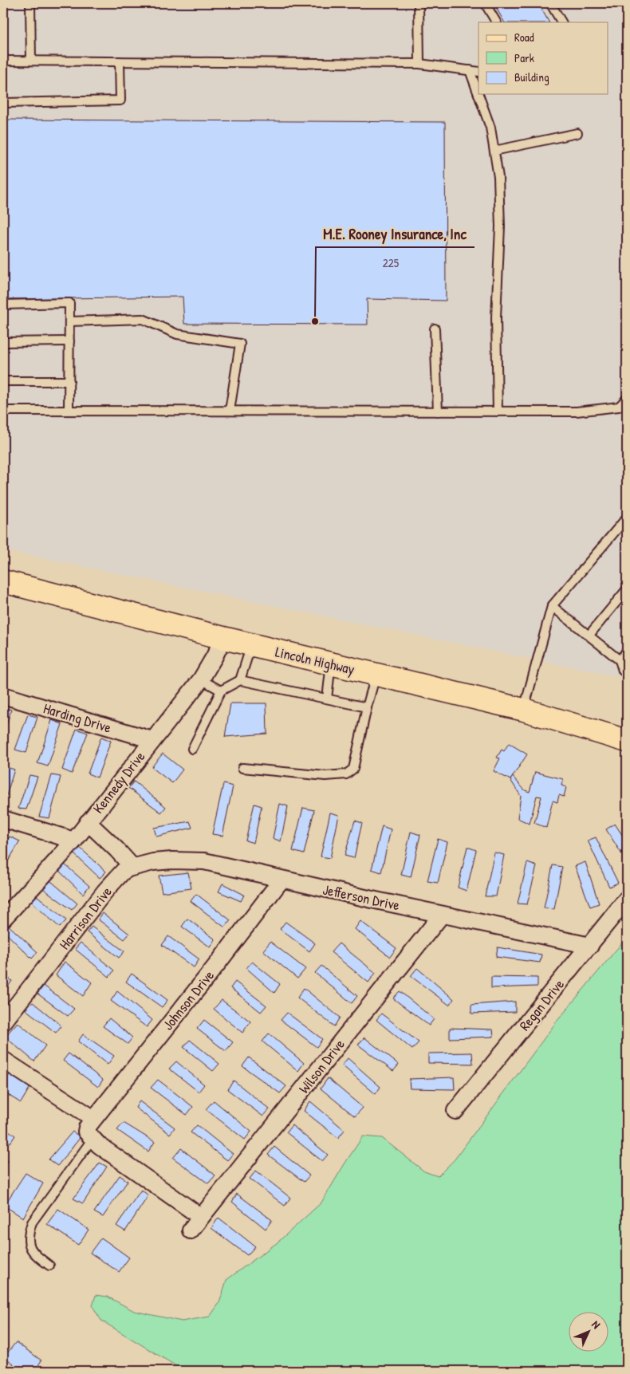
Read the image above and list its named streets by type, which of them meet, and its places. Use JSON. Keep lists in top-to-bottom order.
{
  "streets": {
    "main road": ["Lincoln Highway"],
    "street": [
      "Harding Drive",
      "Kennedy Drive",
      "Jefferson Drive",
      "Harrison Drive",
      "Johnson Drive",
      "Regan Drive",
      "Wilson Drive"
    ]
  },
  "crossings": [
    ["Lincoln Highway", "Kennedy Drive"],
    ["Harding Drive", "Kennedy Drive"],
    ["Jefferson Drive", "Harrison Drive"],
    ["Jefferson Drive", "Johnson Drive"],
    ["Jefferson Drive", "Regan Drive"],
    ["Jefferson Drive", "Wilson Drive"]
  ],
  "places": ["M.E. Rooney Insurance, Inc"],
  "house_numbers": ["225"],
  "legend": ["Road", "Park", "Building"],
  "north": "top right"
}
